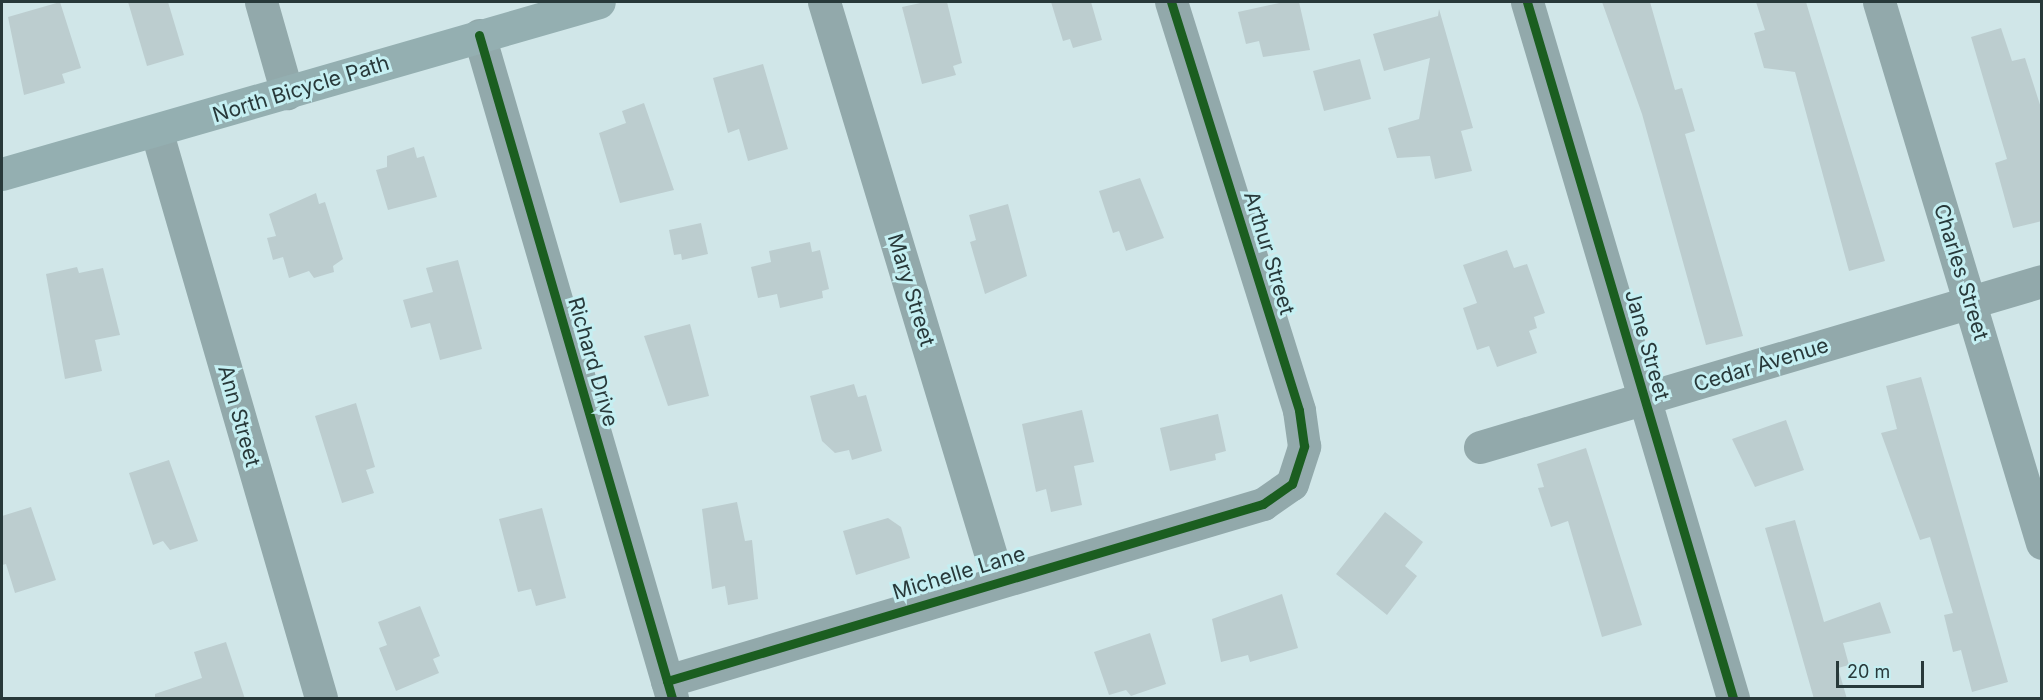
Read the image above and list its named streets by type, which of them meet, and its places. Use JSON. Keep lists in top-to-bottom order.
{
  "streets": {
    "street": [
      "North Bicycle Path",
      "Arthur Street",
      "Charles Street",
      "Mary Street",
      "Jane Street",
      "Richard Drive",
      "Cedar Avenue",
      "Ann Street",
      "Michelle Lane"
    ]
  },
  "crossings": [
    ["North Bicycle Path", "Richard Drive"],
    ["North Bicycle Path", "Ann Street"],
    ["Arthur Street", "Michelle Lane"],
    ["Charles Street", "Cedar Avenue"],
    ["Mary Street", "Michelle Lane"],
    ["Jane Street", "Cedar Avenue"],
    ["Richard Drive", "Michelle Lane"]
  ],
  "scale_bar": "20 m"
}
